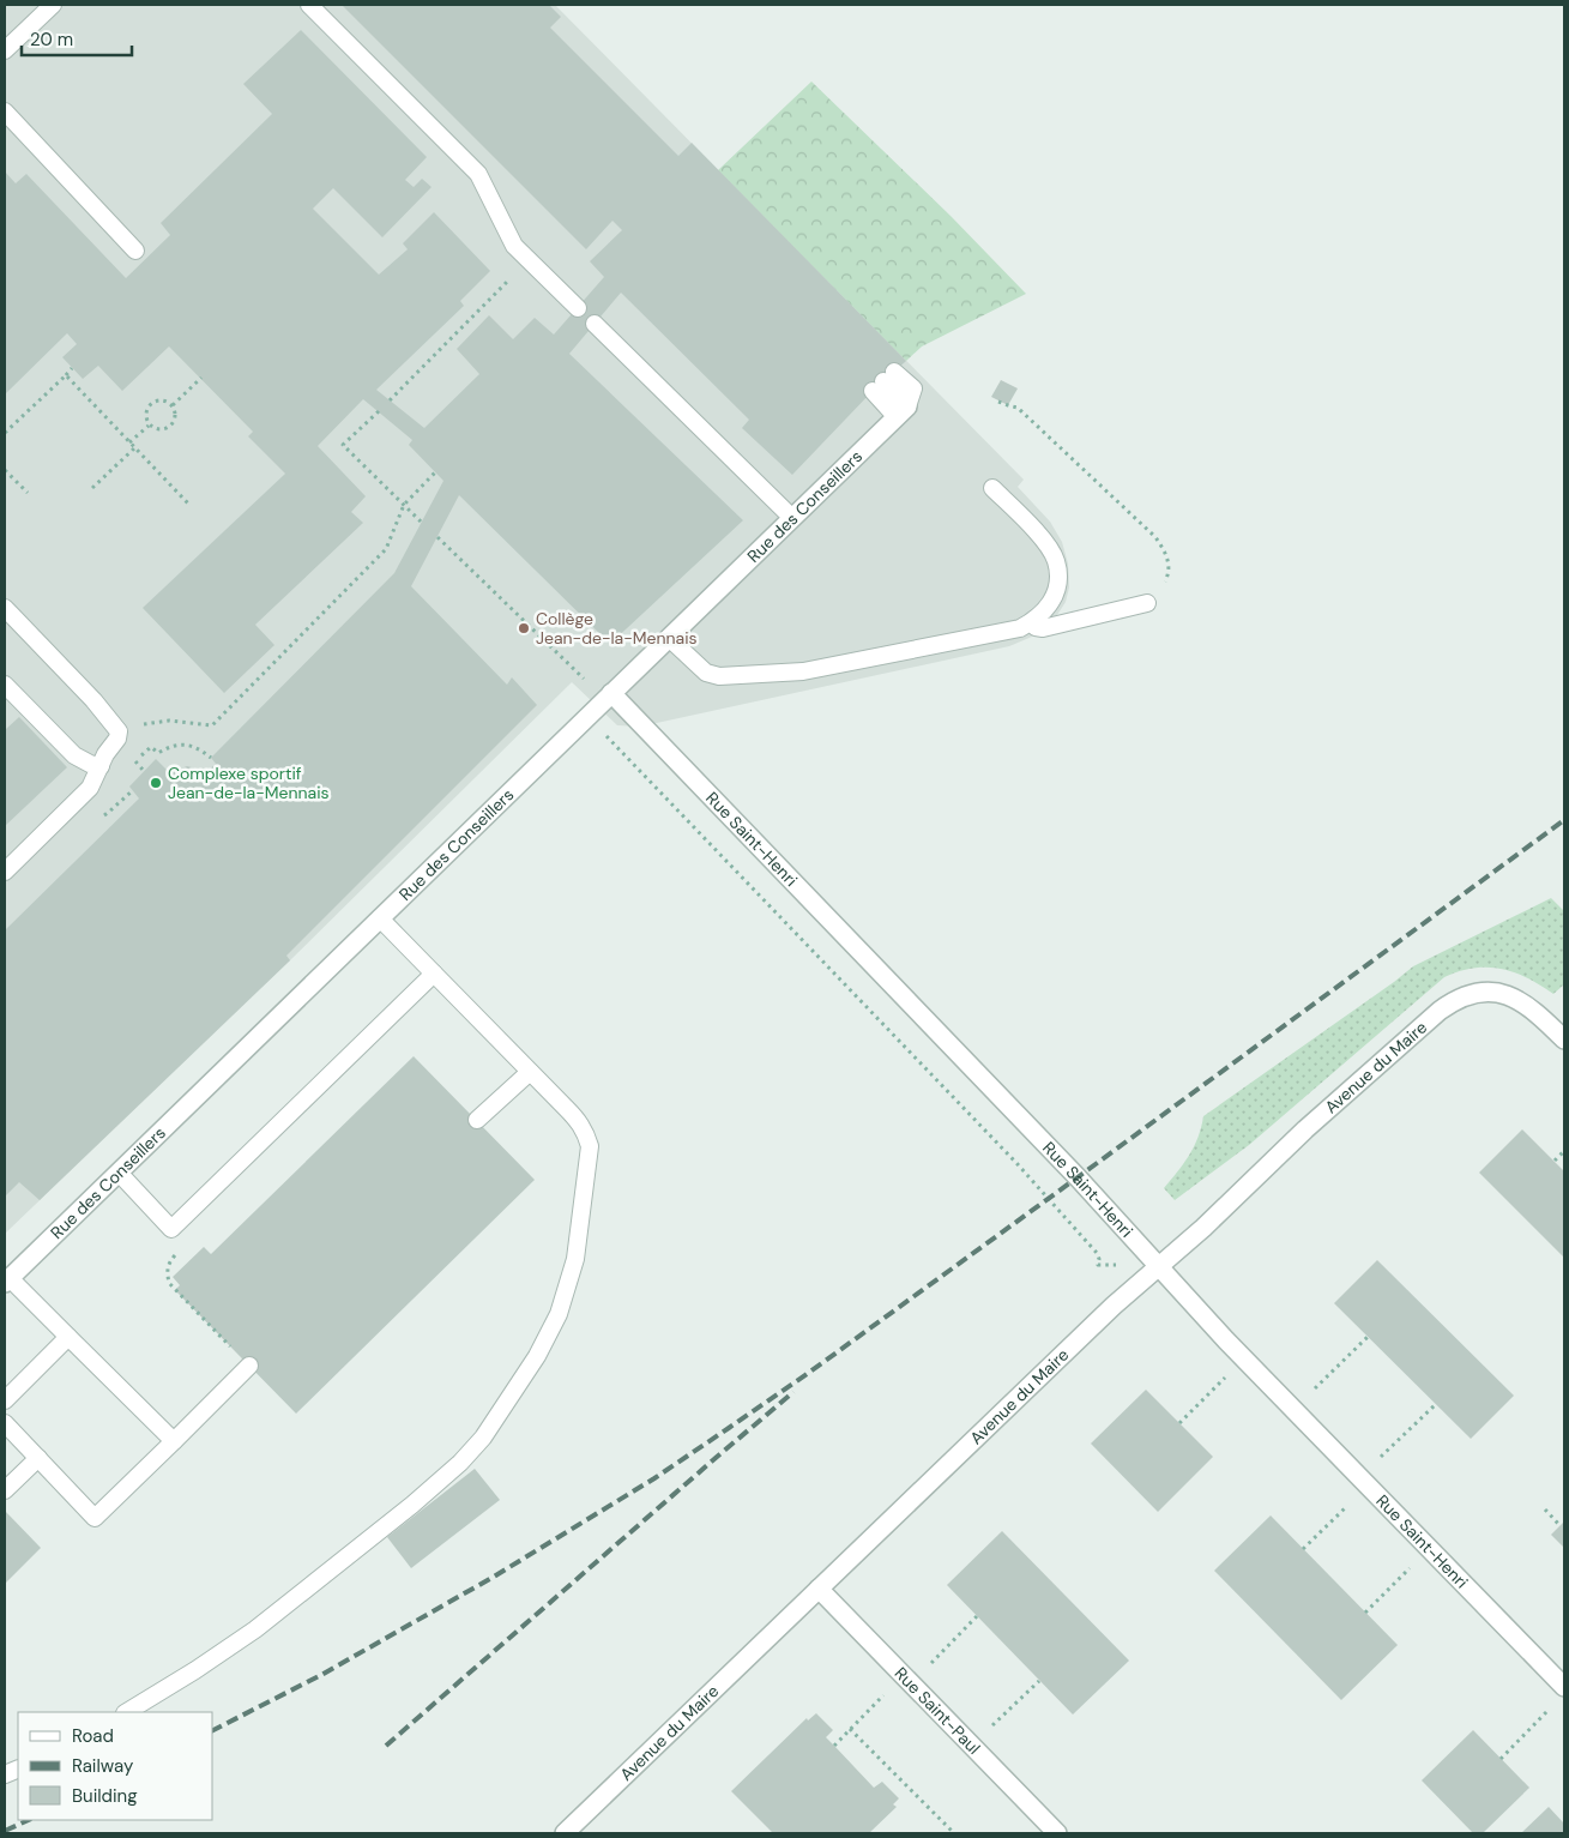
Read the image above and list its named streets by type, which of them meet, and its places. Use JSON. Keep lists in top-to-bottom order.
{
  "streets": {
    "street": [
      "Rue des Conseillers",
      "Rue Saint-Henri",
      "Avenue du Maire",
      "Rue Saint-Paul"
    ]
  },
  "crossings": [
    ["Rue des Conseillers", "Rue Saint-Henri"],
    ["Rue Saint-Henri", "Avenue du Maire"],
    ["Avenue du Maire", "Rue Saint-Paul"]
  ],
  "places": ["Collège Jean-de-la-Mennais", "Complexe sportif Jean-de-la-Mennais"],
  "legend": ["Road", "Railway", "Building"],
  "scale_bar": "20 m"
}
